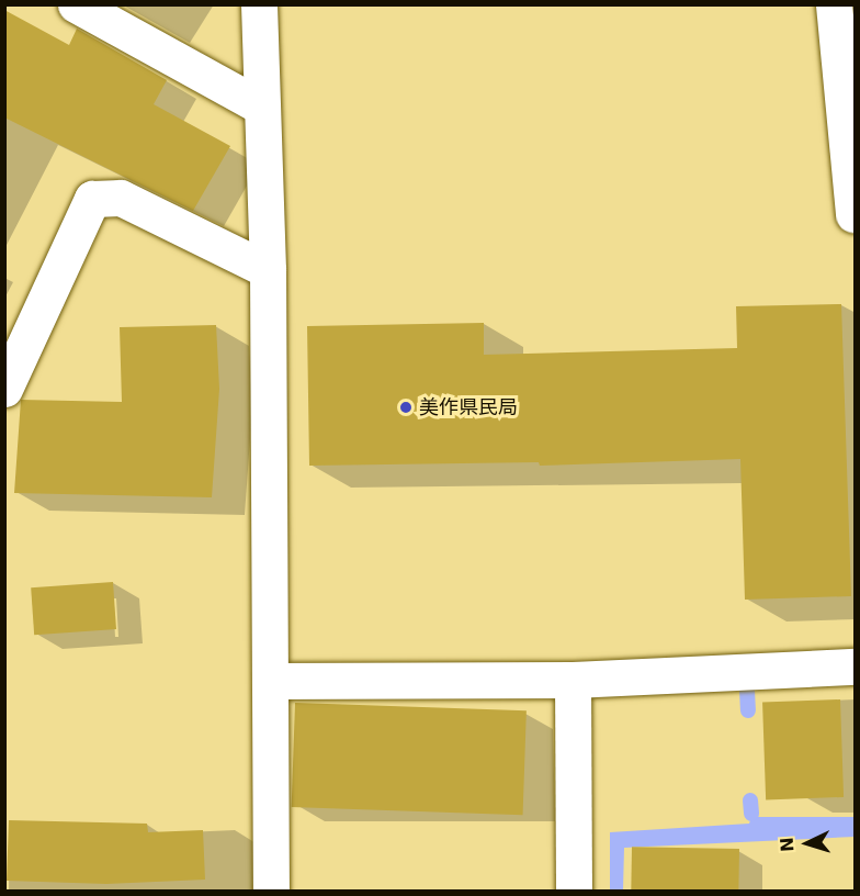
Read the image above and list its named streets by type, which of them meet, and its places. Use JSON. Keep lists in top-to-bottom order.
{
  "places": ["美作県民局"],
  "north": "left"
}
